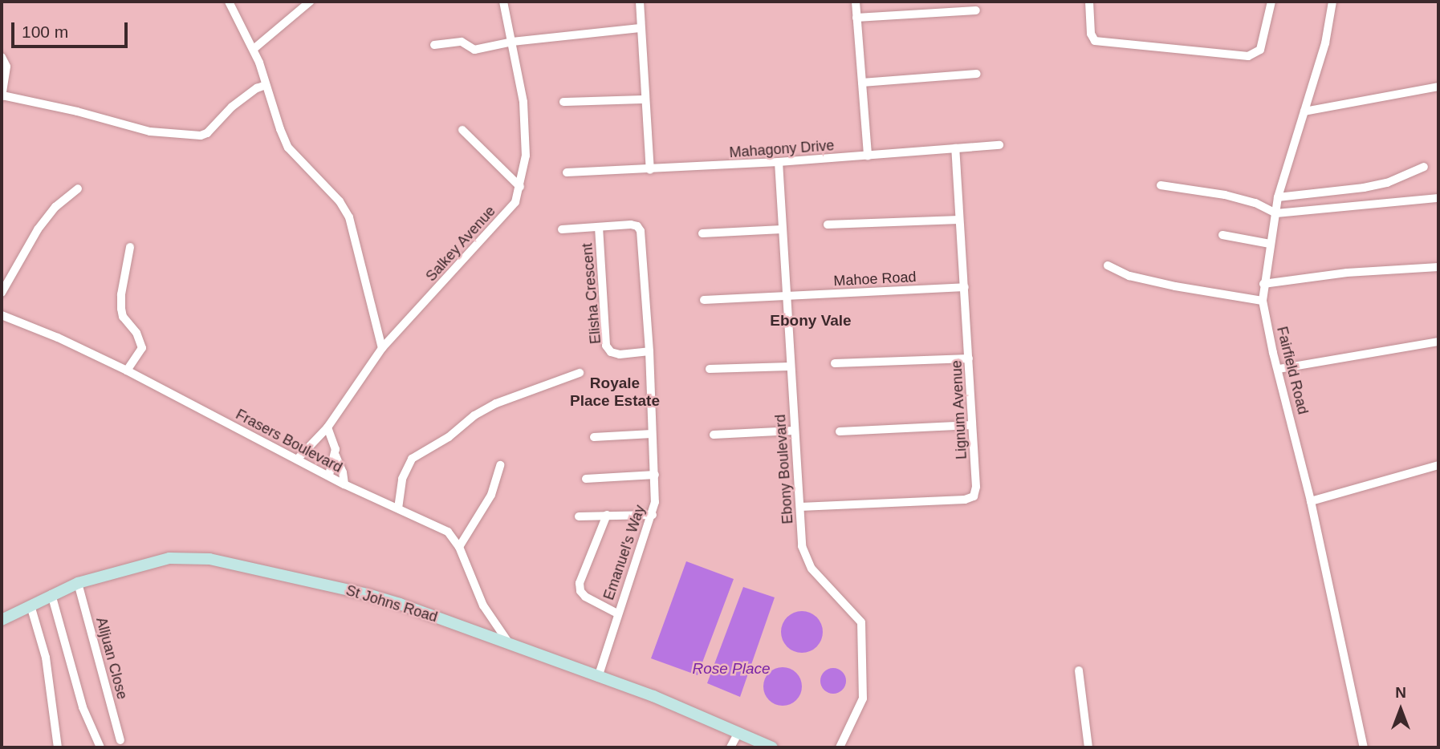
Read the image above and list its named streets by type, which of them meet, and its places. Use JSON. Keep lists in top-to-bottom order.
{
  "streets": {
    "main road": ["St Johns Road"],
    "street": [
      "Mahagony Drive",
      "Salkey Avenue",
      "Mahoe Road",
      "Elisha Crescent",
      "Fairfield Road",
      "Lignum Avenue",
      "Frasers Boulevard",
      "Ebony Boulevard",
      "Emanuel's Way",
      "Alljuan Close"
    ]
  },
  "crossings": [
    ["Mahagony Drive", "Lignum Avenue"],
    ["Mahagony Drive", "Ebony Boulevard"],
    ["Salkey Avenue", "Frasers Boulevard"],
    ["Mahoe Road", "Lignum Avenue"],
    ["Mahoe Road", "Ebony Boulevard"],
    ["Elisha Crescent", "Emanuel's Way"],
    ["Lignum Avenue", "Ebony Boulevard"],
    ["Frasers Boulevard", "St Johns Road"],
    ["Emanuel's Way", "St Johns Road"],
    ["St Johns Road", "Alljuan Close"]
  ],
  "districts": ["Ebony Vale", "Royale Place Estate"],
  "water": ["Rose Place"],
  "scale_bar": "100 m",
  "north": "top"
}
